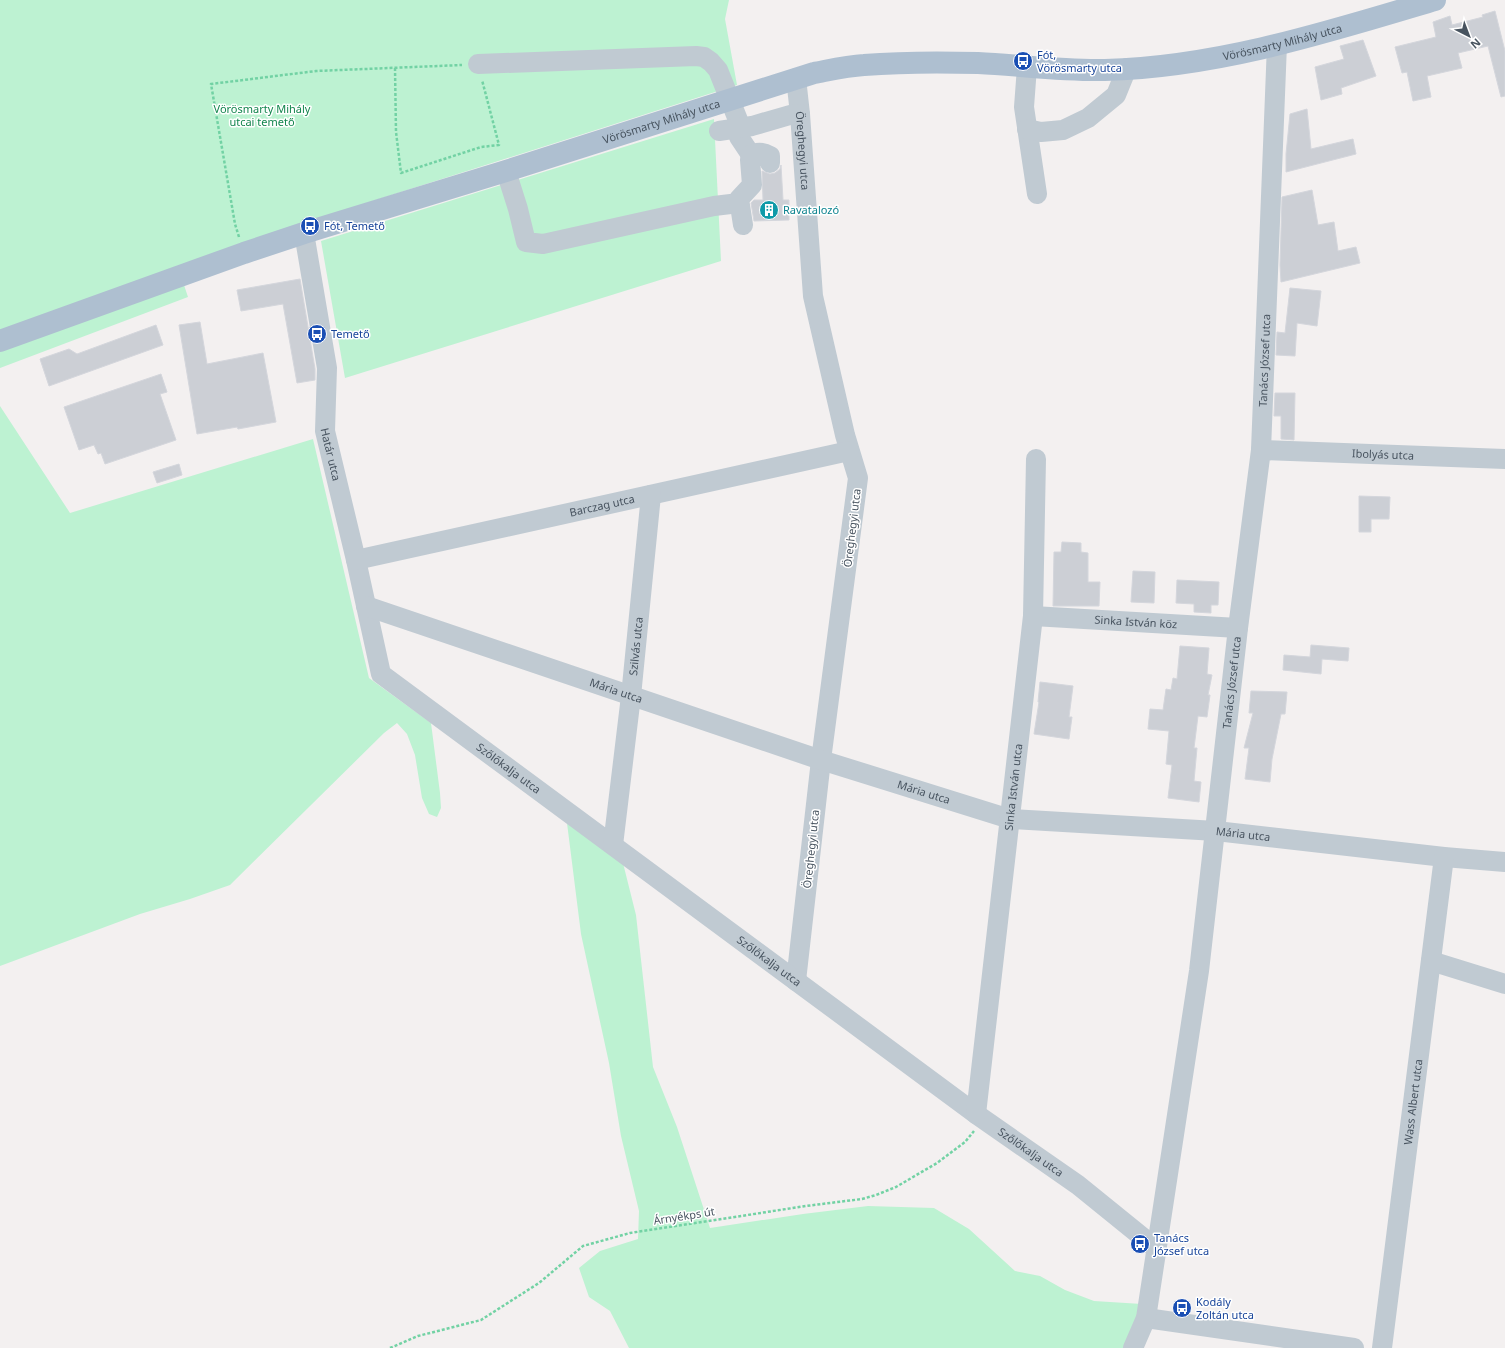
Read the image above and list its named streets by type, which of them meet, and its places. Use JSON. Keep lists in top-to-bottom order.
{
  "streets": {
    "main road": ["Vörösmarty Mihály utca"],
    "street": [
      "Öreghegyi utca",
      "Tanács József utca",
      "Ibolyás utca",
      "Határ utca",
      "Barczag utca",
      "Sinka István köz",
      "Szilvás utca",
      "Mária utca",
      "Szőlőkalja utca",
      "Sinka István utca",
      "Wass Albert utca"
    ],
    "path": ["Árnyékps út"]
  },
  "crossings": [
    ["Vörösmarty Mihály utca", "Öreghegyi utca"],
    ["Vörösmarty Mihály utca", "Tanács József utca"],
    ["Vörösmarty Mihály utca", "Határ utca"],
    ["Öreghegyi utca", "Barczag utca"],
    ["Öreghegyi utca", "Mária utca"],
    ["Öreghegyi utca", "Szőlőkalja utca"],
    ["Tanács József utca", "Ibolyás utca"],
    ["Tanács József utca", "Sinka István köz"],
    ["Tanács József utca", "Mária utca"],
    ["Tanács József utca", "Szőlőkalja utca"],
    ["Határ utca", "Barczag utca"],
    ["Határ utca", "Mária utca"],
    ["Határ utca", "Szőlőkalja utca"],
    ["Barczag utca", "Szilvás utca"],
    ["Sinka István köz", "Sinka István utca"],
    ["Szilvás utca", "Mária utca"],
    ["Szilvás utca", "Szőlőkalja utca"],
    ["Mária utca", "Sinka István utca"],
    ["Mária utca", "Wass Albert utca"],
    ["Szőlőkalja utca", "Sinka István utca"],
    ["Szőlőkalja utca", "Árnyékps út"],
    ["Sinka István utca", "Árnyékps út"]
  ],
  "parks": ["Vörösmarty Mihály utcai temető"],
  "places": {
    "bus stop": [
      "Fót, Vörösmarty utca",
      "Fót, Temető",
      "Temető",
      "Tanács József utca",
      "Kodály Zoltán utca"
    ],
    "building": ["Ravatalozó"]
  },
  "north": "bottom right"
}
